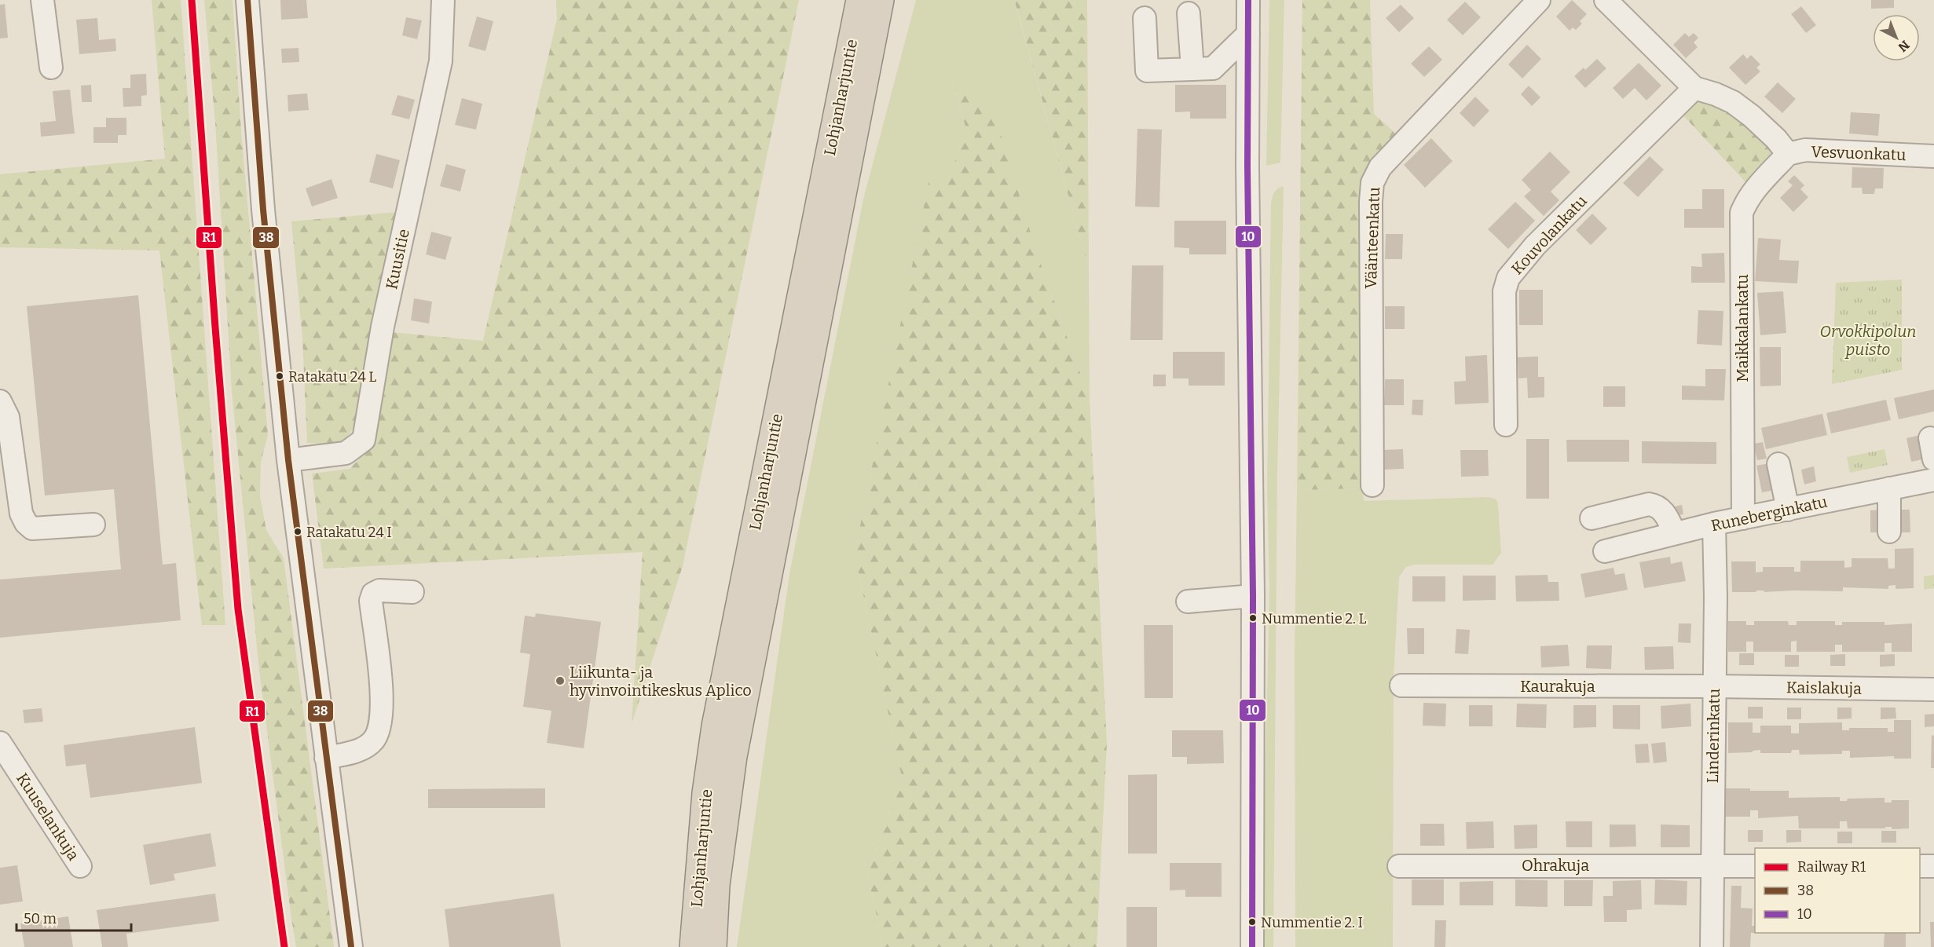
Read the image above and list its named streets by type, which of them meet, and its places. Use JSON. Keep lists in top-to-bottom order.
{
  "streets": {
    "highway": ["Lohjanharjuntie"],
    "street": [
      "Vesvuonkatu",
      "Kouvolankatu",
      "Väänteenkatu",
      "Kuusitie",
      "Maikkalankatu",
      "Runeberginkatu",
      "Kaurakuja",
      "Kaislakuja",
      "Linderinkatu",
      "Kuuselankuja",
      "Ohrakuja"
    ]
  },
  "crossings": [
    ["Vesvuonkatu", "Maikkalankatu"],
    ["Maikkalankatu", "Runeberginkatu"],
    ["Runeberginkatu", "Linderinkatu"],
    ["Kaurakuja", "Kaislakuja"],
    ["Kaurakuja", "Linderinkatu"],
    ["Kaislakuja", "Linderinkatu"],
    ["Linderinkatu", "Ohrakuja"]
  ],
  "parks": ["Orvokkipolun puisto"],
  "places": [
    "Ratakatu 24 L",
    "Ratakatu 24 I",
    "Nummentie 2. L",
    "Liikunta- ja hyvinvointikeskus Aplico",
    "Nummentie 2. I"
  ],
  "lines": ["rail line R1", "transit line 38", "transit line 10"],
  "legend": ["Railway R1", "38", "10"],
  "scale_bar": "50 m",
  "north": "bottom right"
}
